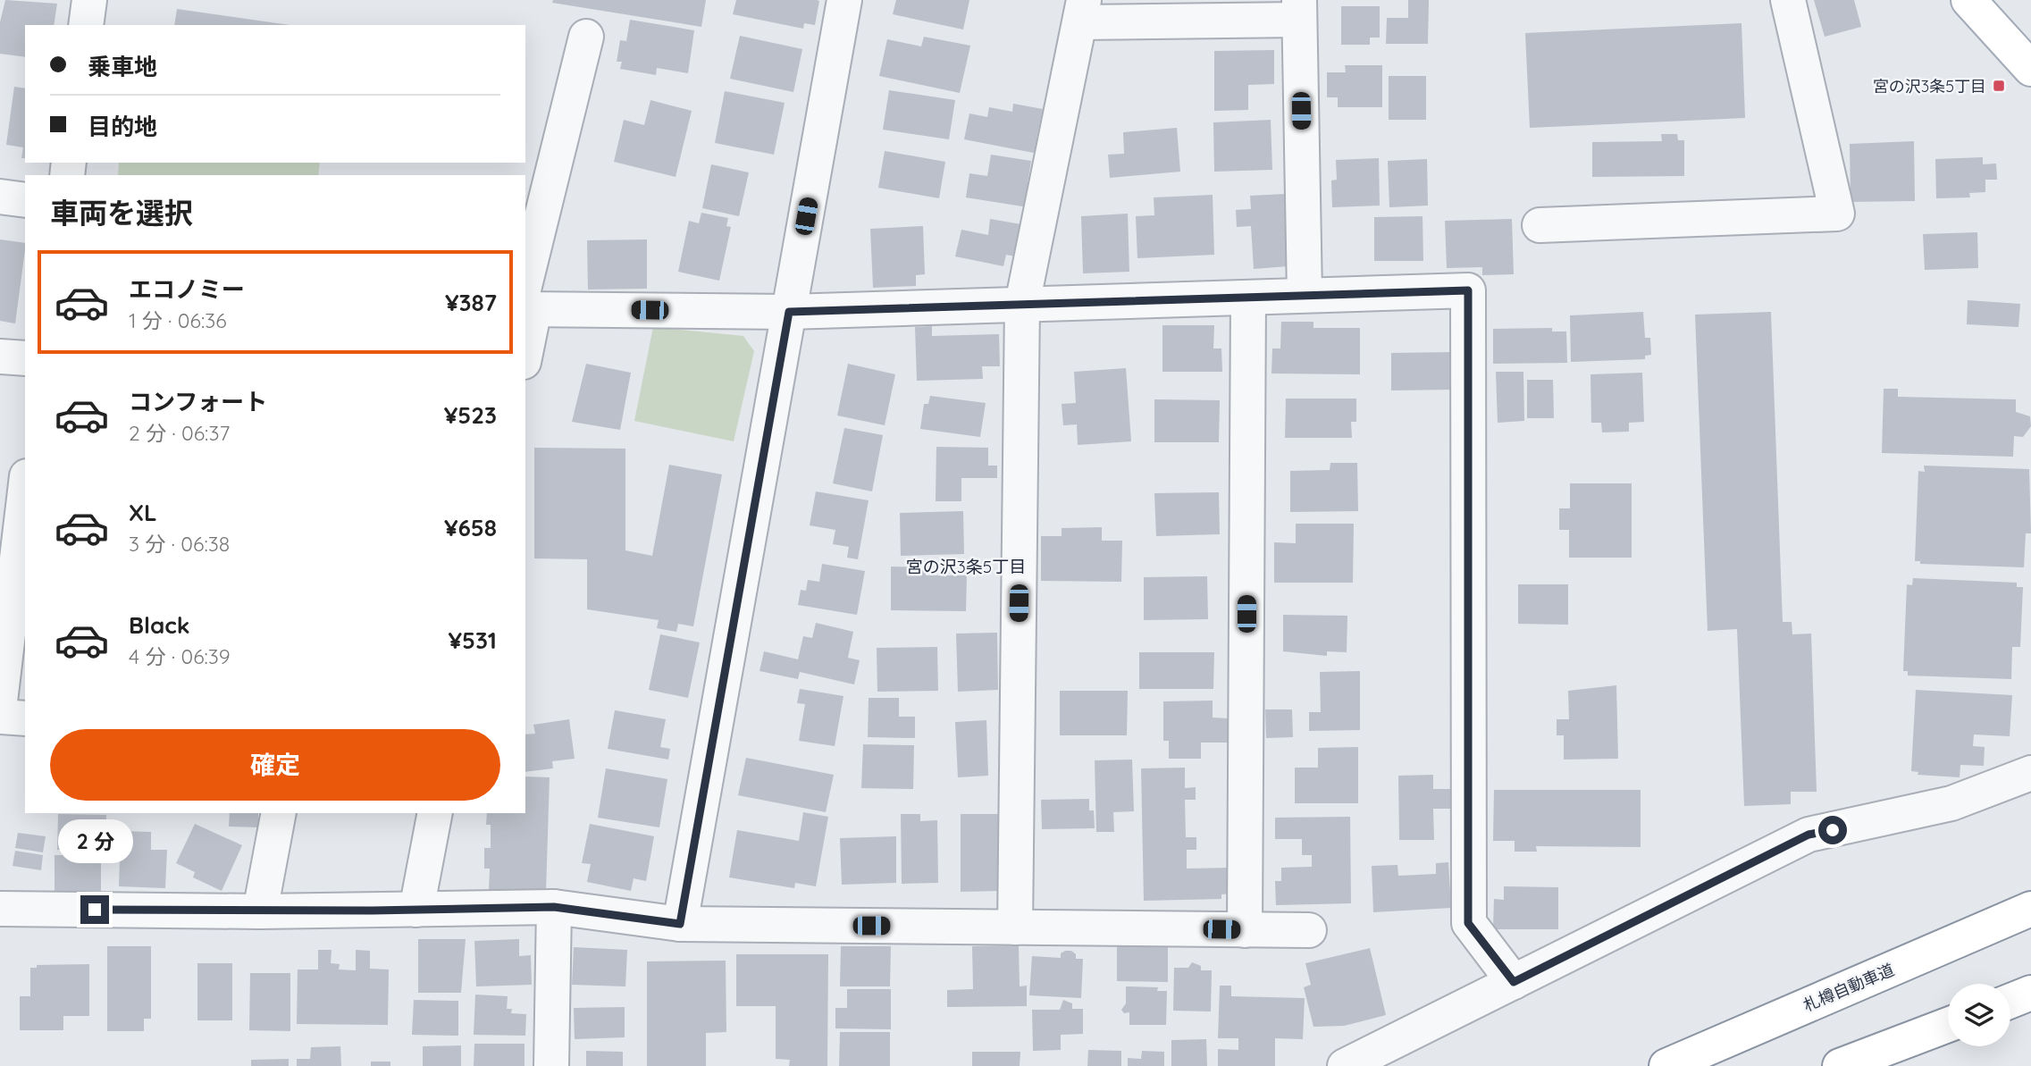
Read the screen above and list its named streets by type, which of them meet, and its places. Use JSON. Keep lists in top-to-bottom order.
{
  "streets": {
    "main road": ["札樽自動車道"]
  },
  "districts": ["宮の沢3条5丁目"],
  "places": {
    "transit": ["宮の沢3条5丁目"]
  },
  "page": {
    "banner": ["乗車地", "目的地"],
    "heading": "車両を選択",
    "list": [
      {
        "name": "エコノミー",
        "note": "1 分 · 06:36",
        "value": "¥387"
      },
      {
        "name": "コンフォート",
        "note": "2 分 · 06:37",
        "value": "¥523"
      },
      {
        "name": "XL",
        "note": "3 分 · 06:38",
        "value": "¥658"
      },
      {
        "name": "Black",
        "note": "4 分 · 06:39",
        "value": "¥531"
      }
    ],
    "buttons": "確定",
    "bubble": "2 分"
  }
}
